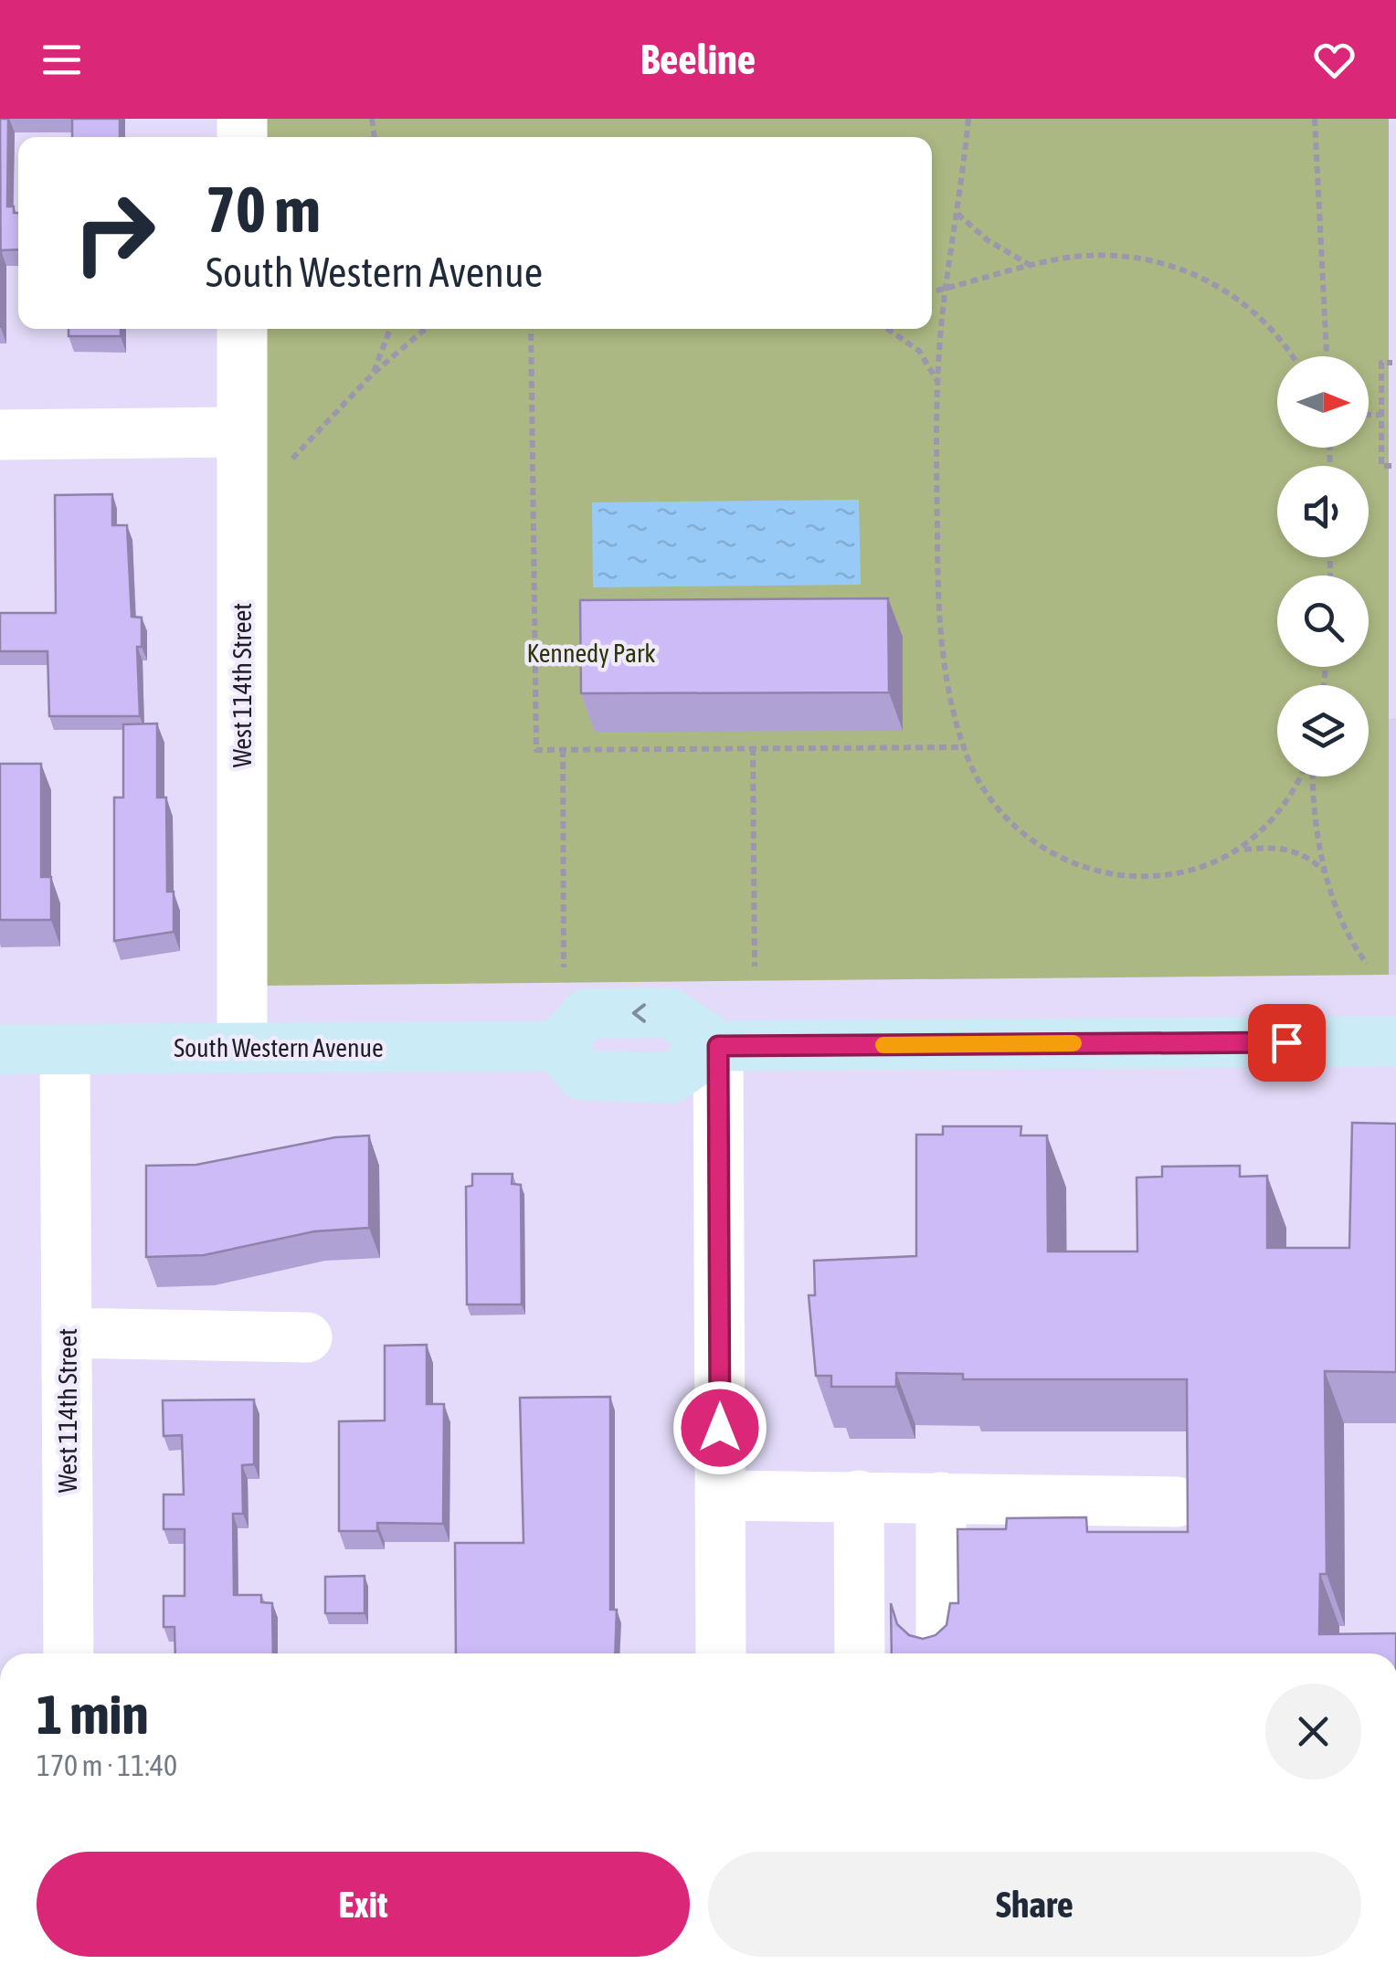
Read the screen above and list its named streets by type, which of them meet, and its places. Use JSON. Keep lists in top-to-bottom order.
{
  "streets": {
    "main road": ["South Western Avenue"],
    "street": ["West 114th Street"]
  },
  "crossings": [
    ["West 114th Street", "South Western Avenue"]
  ],
  "parks": ["Kennedy Park"],
  "north": "right",
  "page": {
    "header": "Beeline",
    "turn": ["70 m", "South Western Avenue"],
    "heading": ["1 min", "170 m · 11:40"],
    "buttons": ["Exit", "Share"]
  }
}
